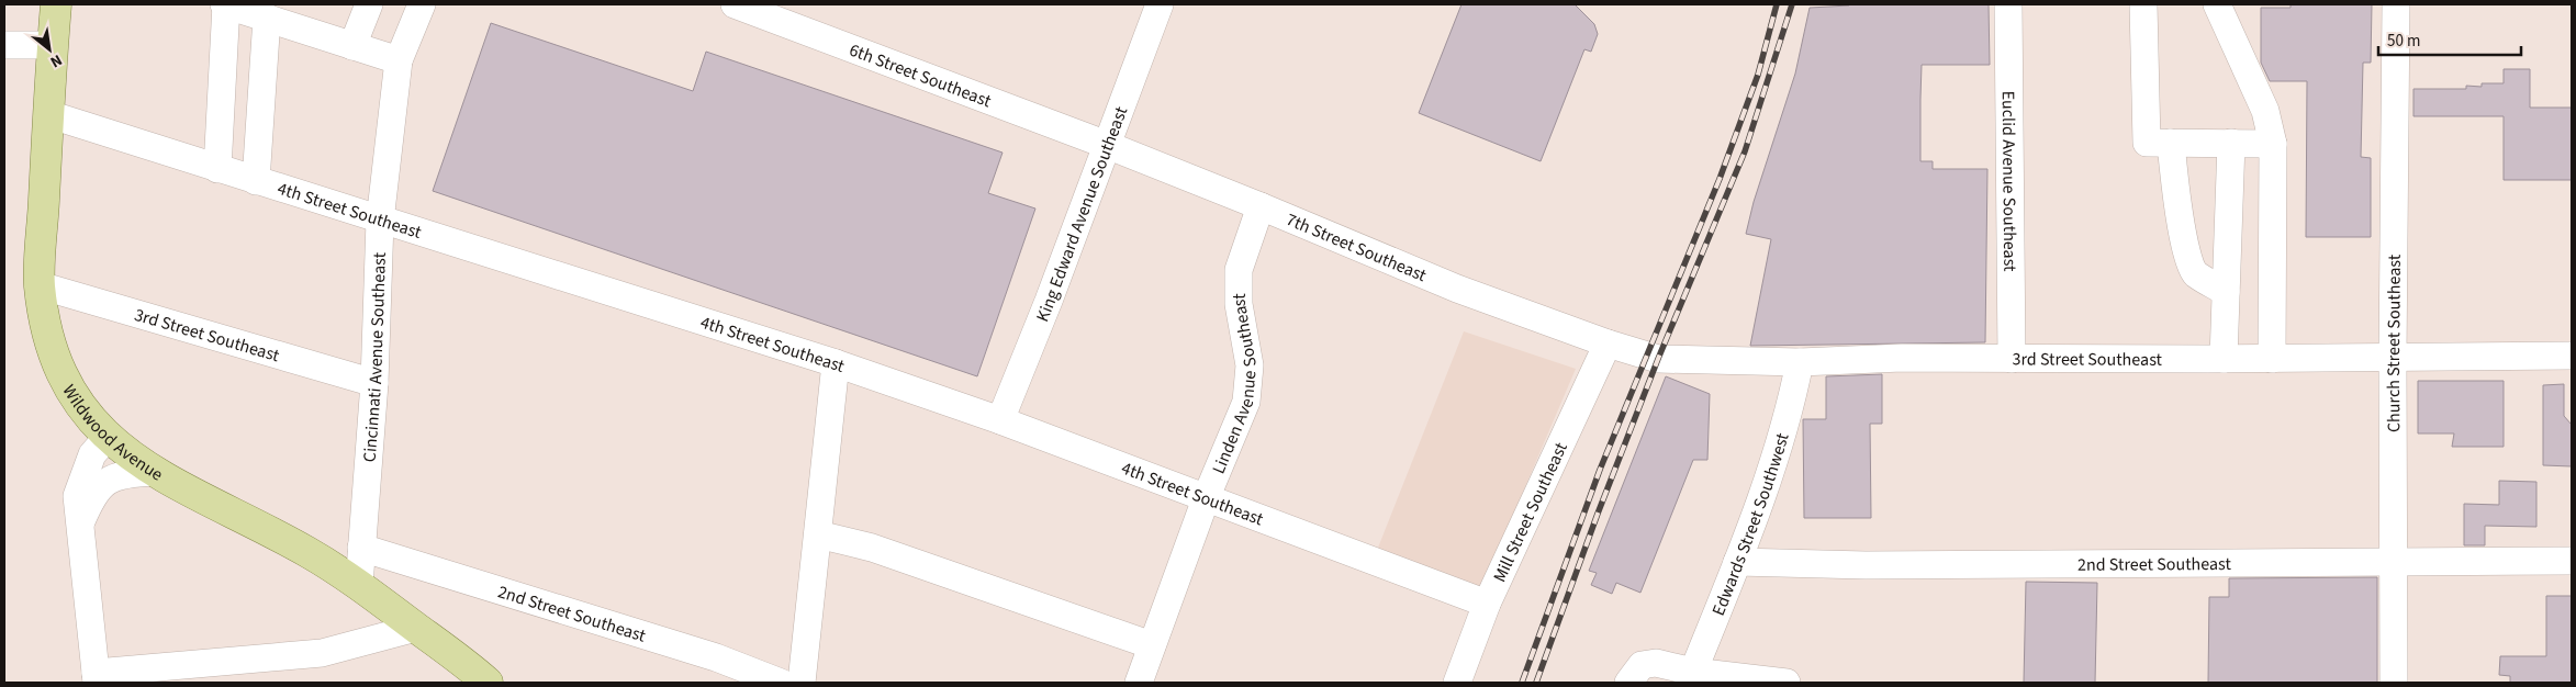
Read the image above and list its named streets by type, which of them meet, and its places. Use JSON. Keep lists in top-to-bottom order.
{
  "streets": {
    "main road": ["Wildwood Avenue"],
    "street": [
      "6th Street Southeast",
      "Euclid Avenue Southeast",
      "4th Street Southeast",
      "King Edward Avenue Southeast",
      "7th Street Southeast",
      "3rd Street Southeast",
      "Church Street Southeast",
      "Cincinnati Avenue Southeast",
      "Linden Avenue Southeast",
      "Mill Street Southeast",
      "Edwards Street Southwest",
      "2nd Street Southeast"
    ]
  },
  "crossings": [
    ["6th Street Southeast", "King Edward Avenue Southeast"],
    ["6th Street Southeast", "7th Street Southeast"],
    ["Euclid Avenue Southeast", "3rd Street Southeast"],
    ["4th Street Southeast", "King Edward Avenue Southeast"],
    ["4th Street Southeast", "Cincinnati Avenue Southeast"],
    ["4th Street Southeast", "Linden Avenue Southeast"],
    ["4th Street Southeast", "Wildwood Avenue"],
    ["4th Street Southeast", "Mill Street Southeast"],
    ["King Edward Avenue Southeast", "7th Street Southeast"],
    ["7th Street Southeast", "3rd Street Southeast"],
    ["7th Street Southeast", "Linden Avenue Southeast"],
    ["7th Street Southeast", "Mill Street Southeast"],
    ["3rd Street Southeast", "Church Street Southeast"],
    ["3rd Street Southeast", "Cincinnati Avenue Southeast"],
    ["3rd Street Southeast", "Wildwood Avenue"],
    ["3rd Street Southeast", "Mill Street Southeast"],
    ["3rd Street Southeast", "Edwards Street Southwest"],
    ["Church Street Southeast", "2nd Street Southeast"],
    ["Cincinnati Avenue Southeast", "Wildwood Avenue"],
    ["Cincinnati Avenue Southeast", "2nd Street Southeast"],
    ["Edwards Street Southwest", "2nd Street Southeast"]
  ],
  "scale_bar": "50 m",
  "north": "bottom right"
}
